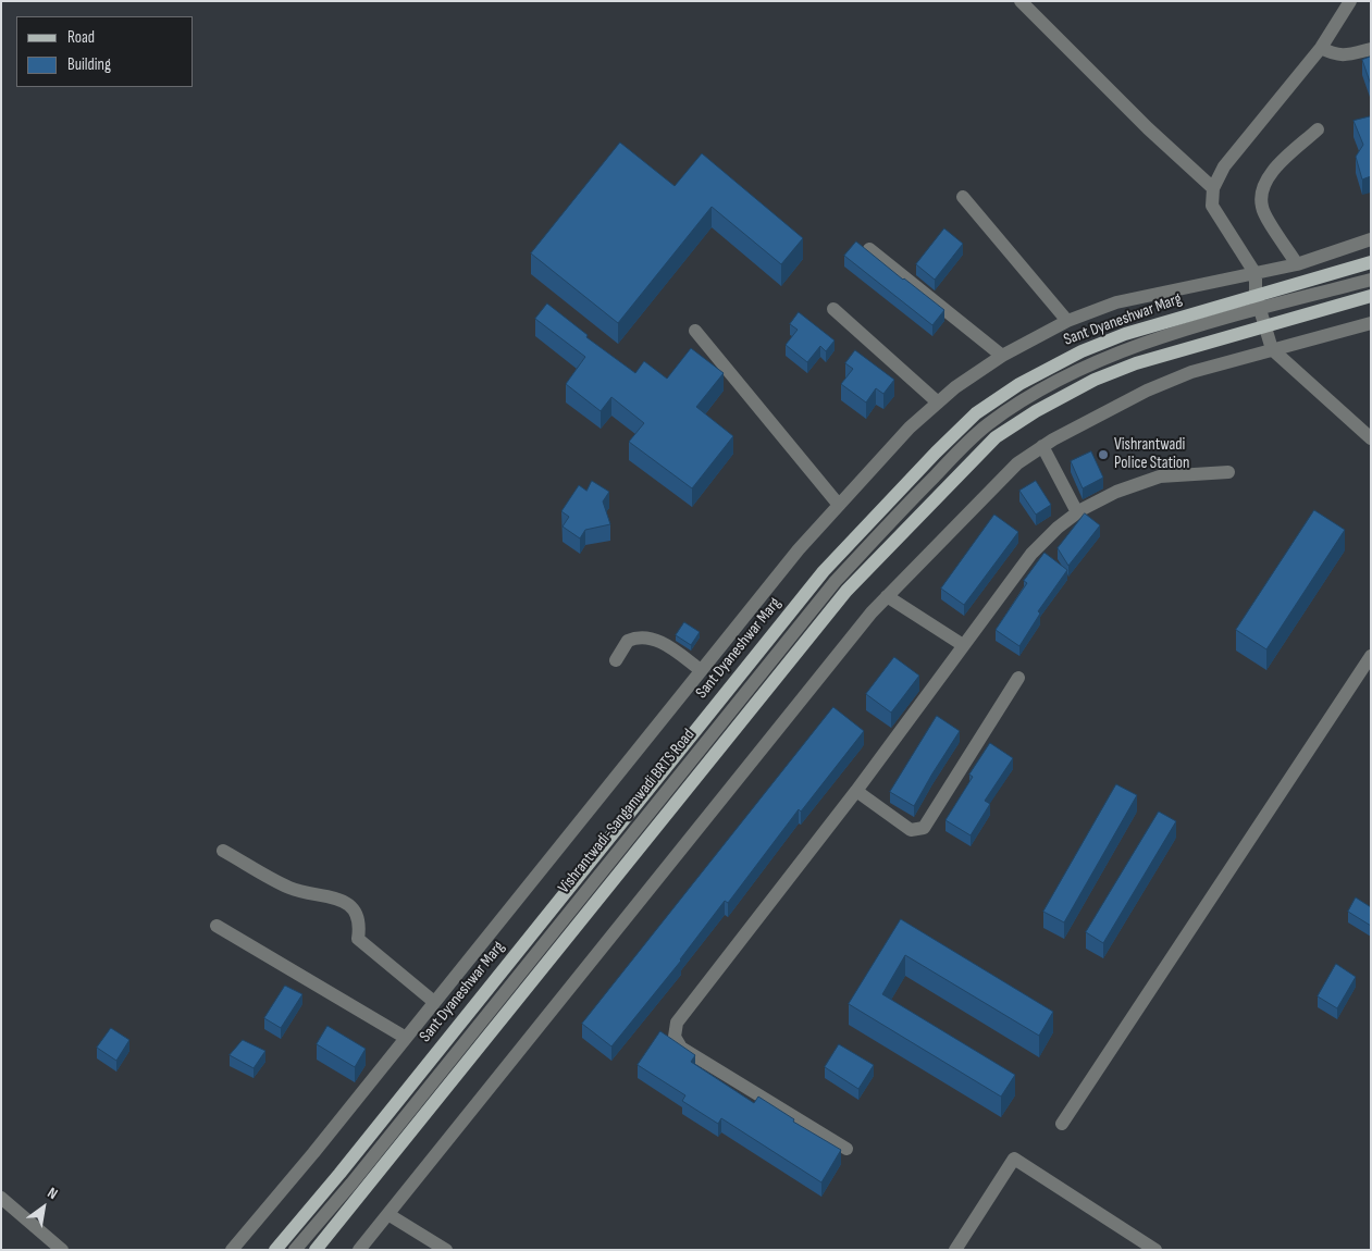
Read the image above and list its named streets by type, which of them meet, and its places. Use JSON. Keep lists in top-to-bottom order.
{
  "streets": {
    "main road": ["Sant Dyaneshwar Marg"],
    "street": ["Vishrantwadi-Sangamwadi BRTS Road"]
  },
  "places": ["Vishrantwadi Police Station"],
  "legend": ["Road", "Building"],
  "north": "top right"
}
